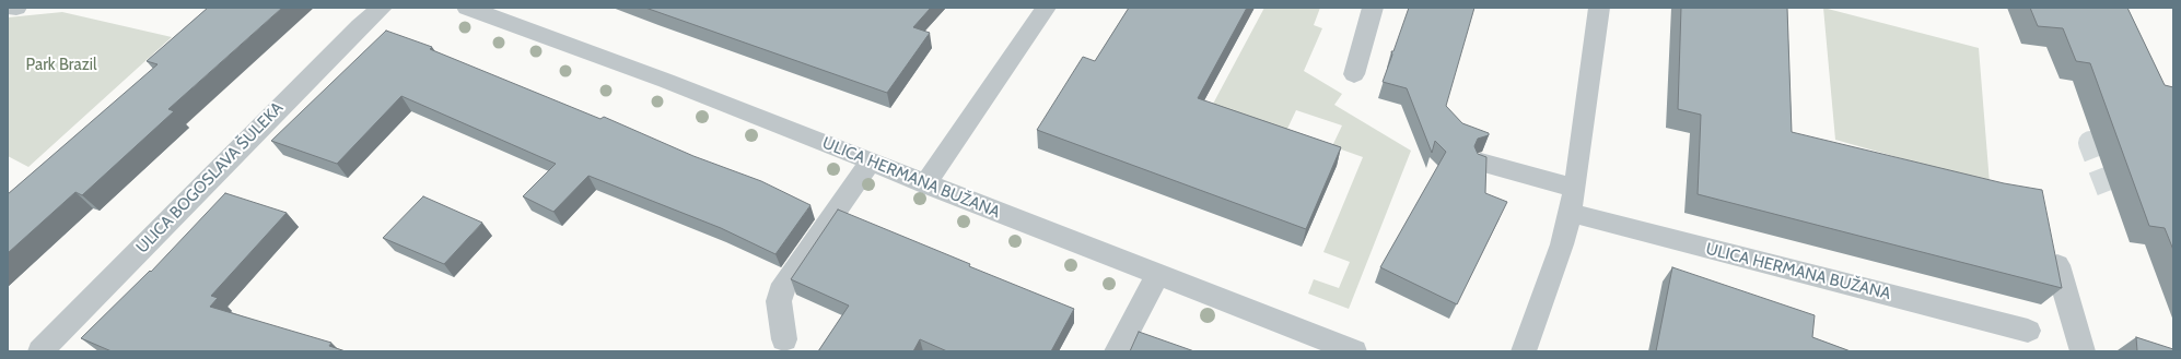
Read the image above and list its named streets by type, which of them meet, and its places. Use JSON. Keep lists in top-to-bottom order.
{
  "streets": {
    "street": ["ULICA BOGOSLAVA ŠULEKA", "ULICA HERMANA BUŽANA"]
  },
  "parks": ["Park Brazil"]
}
